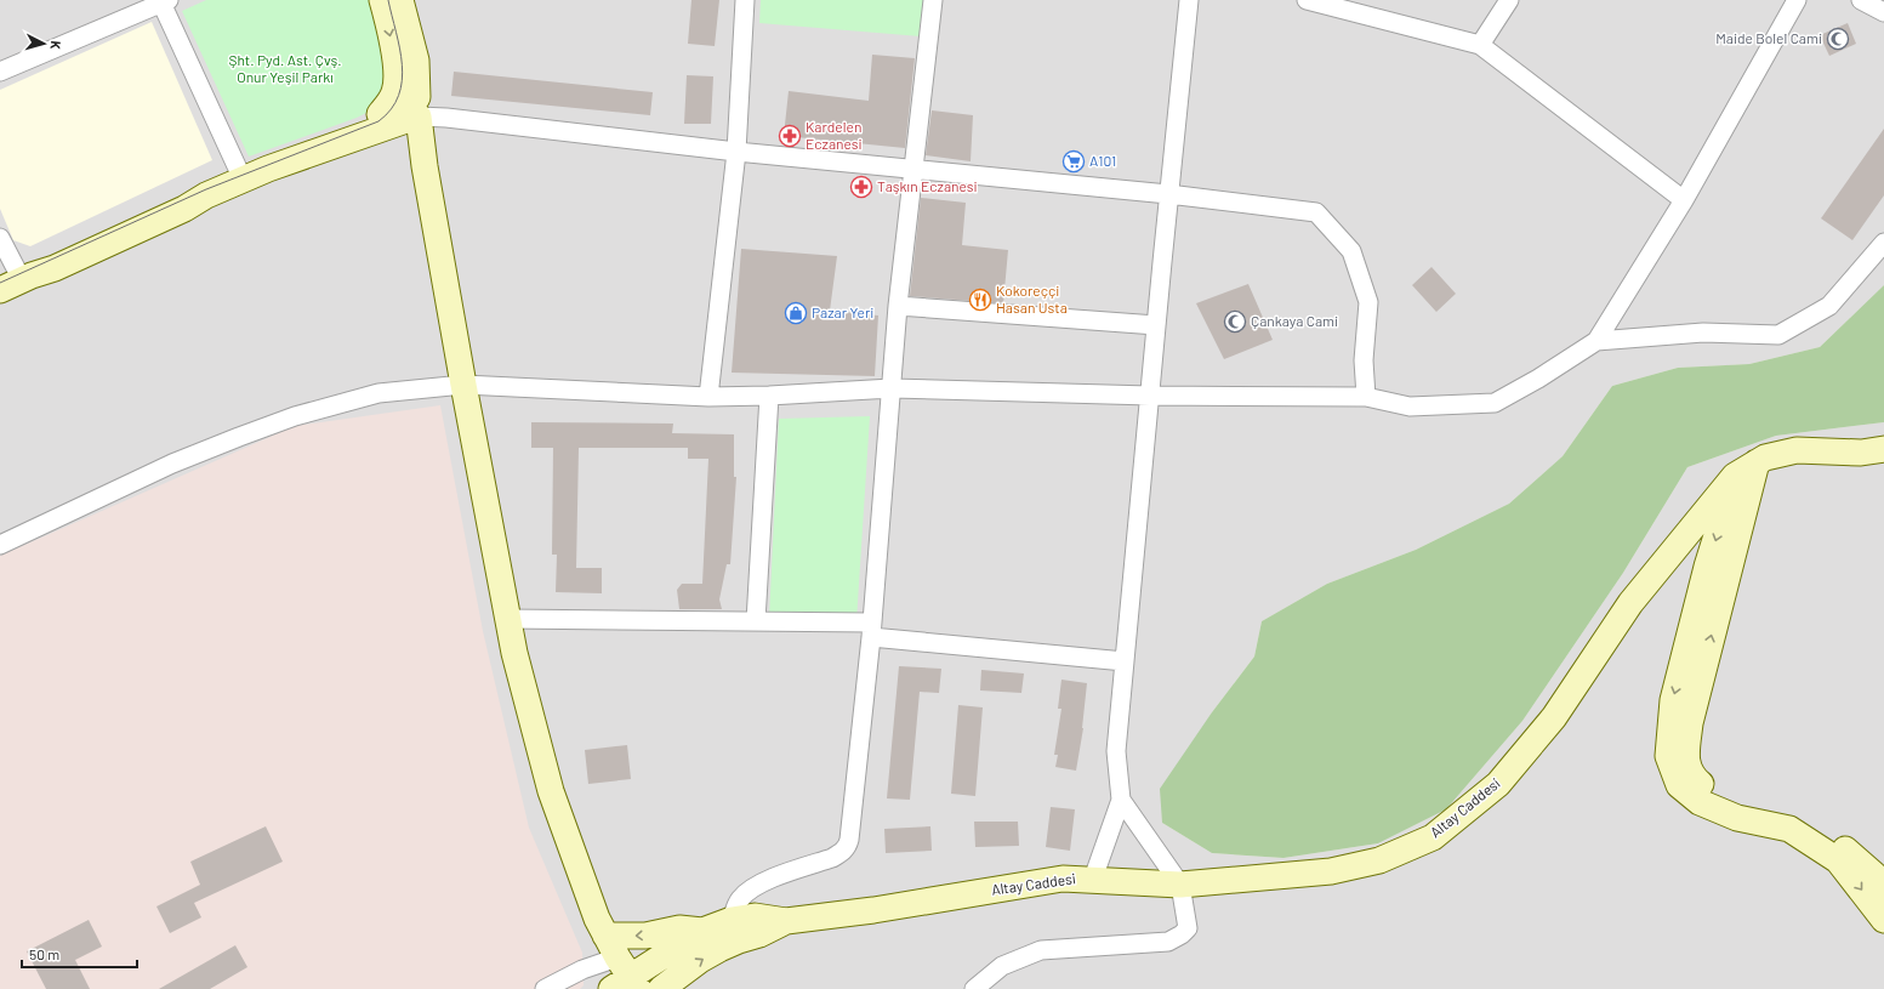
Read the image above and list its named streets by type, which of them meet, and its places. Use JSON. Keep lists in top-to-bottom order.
{
  "streets": {
    "main road": ["Altay Caddesi"]
  },
  "parks": ["Şht. Pyd. Ast. Çvş. Onur Yeşil Parkı"],
  "places": {
    "mosque": ["Maide Bolel Cami", "Çankaya Cami"],
    "pharmacy": ["Kardelen Eczanesi", "Taşkın Eczanesi"],
    "supermarket": ["A101"],
    "restaurant": ["Kokoreççi Hasan Usta"],
    "shop": ["Pazar Yeri"]
  },
  "scale_bar": "50 m",
  "north": "right"
}
